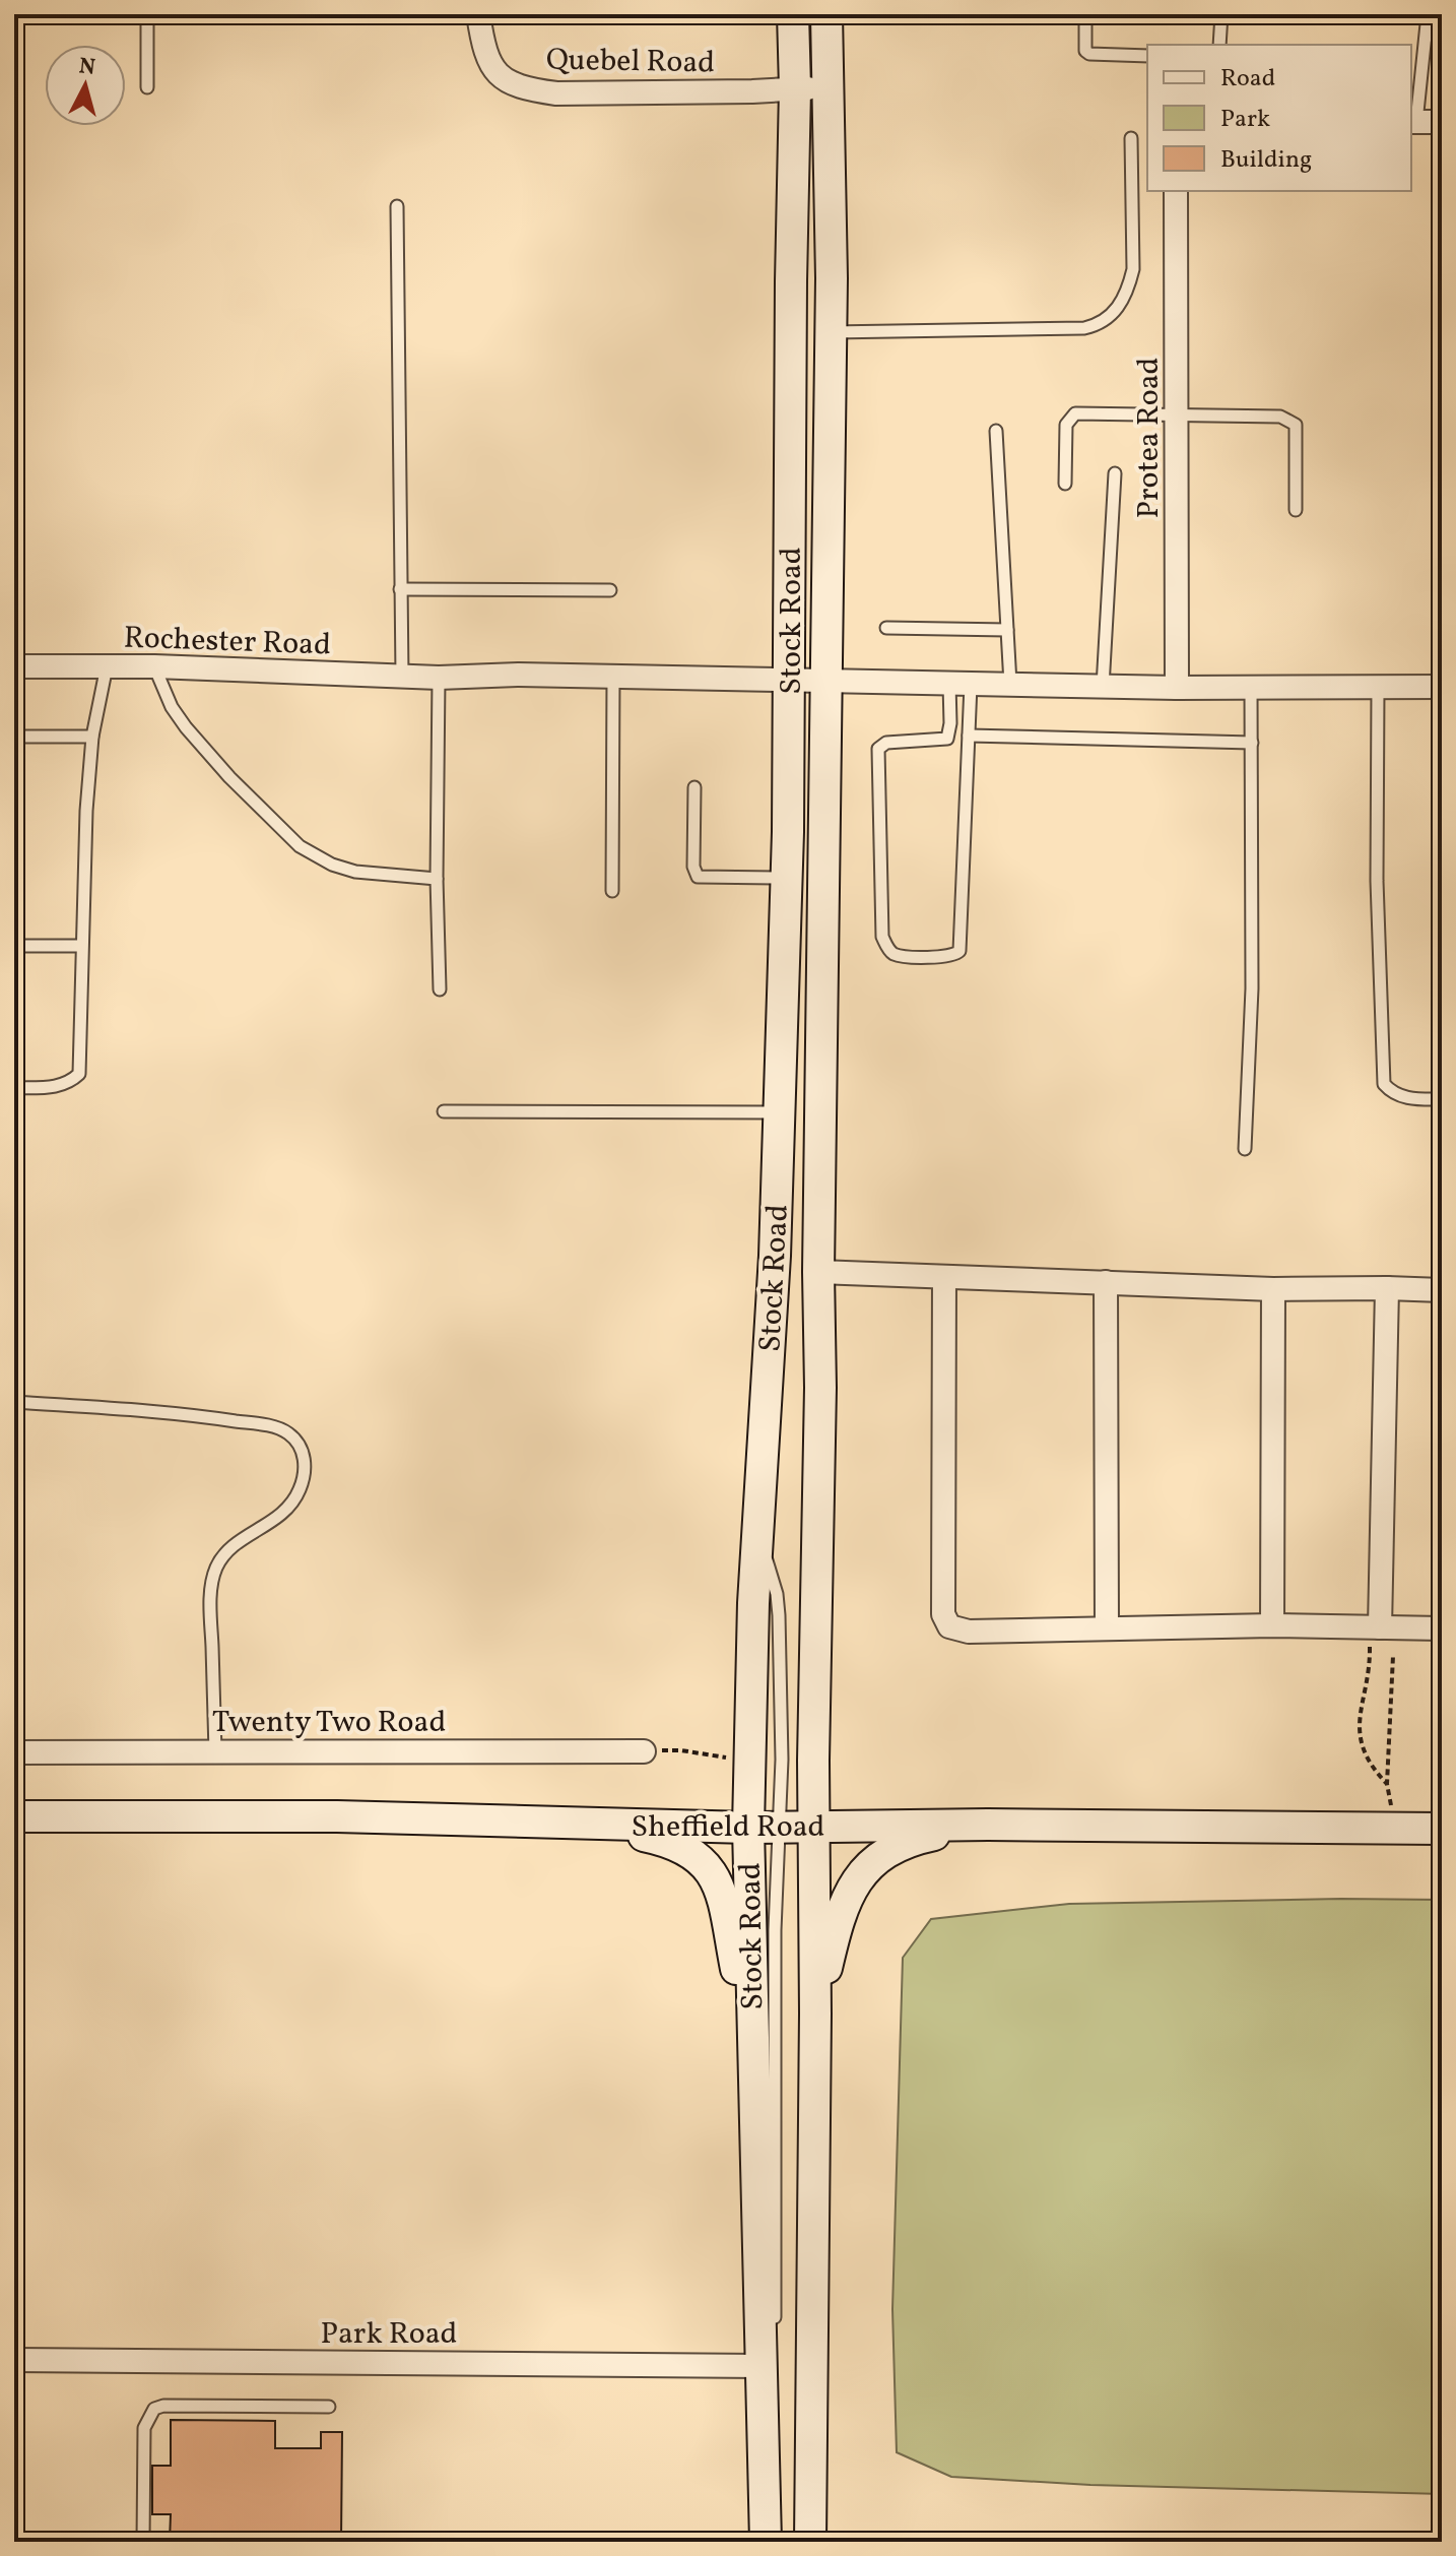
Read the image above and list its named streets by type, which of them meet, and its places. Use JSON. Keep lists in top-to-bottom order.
{
  "streets": {
    "main road": ["Stock Road", "Sheffield Road"],
    "street": [
      "Quebel Road",
      "Protea Road",
      "Rochester Road",
      "Twenty Two Road",
      "Park Road"
    ]
  },
  "crossings": [
    ["Quebel Road", "Stock Road"],
    ["Stock Road", "Rochester Road"],
    ["Stock Road", "Sheffield Road"],
    ["Stock Road", "Park Road"]
  ],
  "legend": ["Road", "Park", "Building"],
  "north": "top"
}
